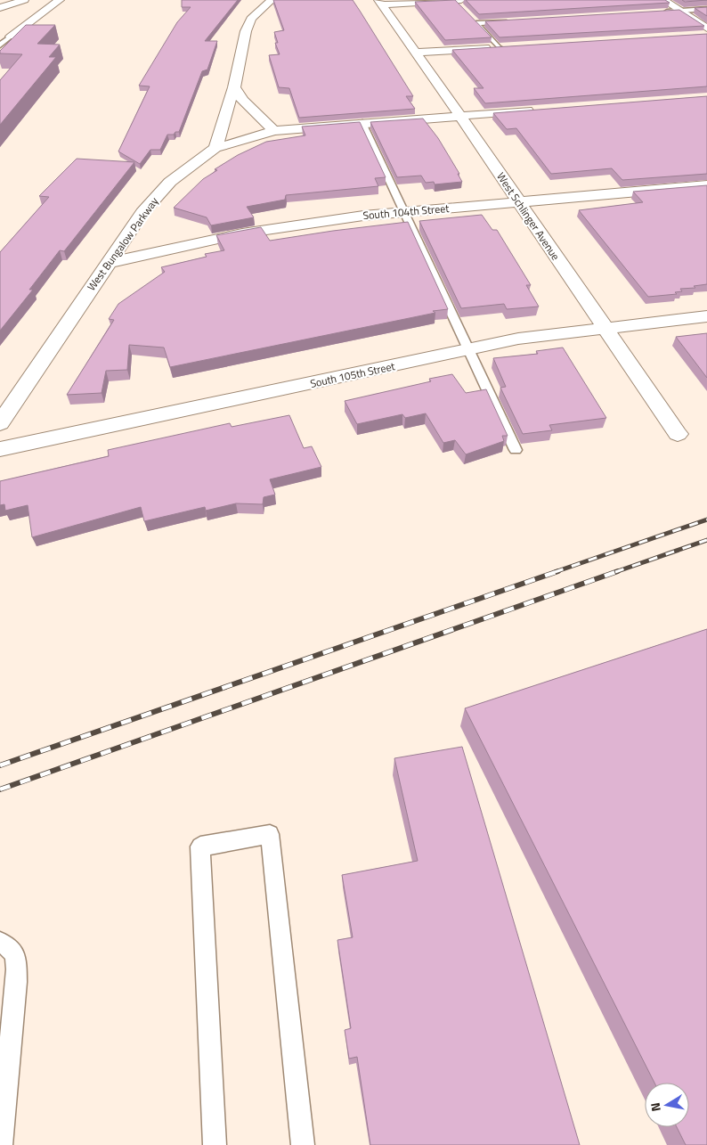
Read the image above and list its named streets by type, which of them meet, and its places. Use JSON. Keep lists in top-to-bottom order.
{
  "streets": {
    "main road": [
      "South 104th Street",
      "West Schlinger Avenue",
      "West Bungalow Parkway",
      "South 105th Street"
    ]
  },
  "crossings": [
    ["South 104th Street", "West Schlinger Avenue"],
    ["South 104th Street", "West Bungalow Parkway"],
    ["West Schlinger Avenue", "South 105th Street"]
  ],
  "north": "left"
}
